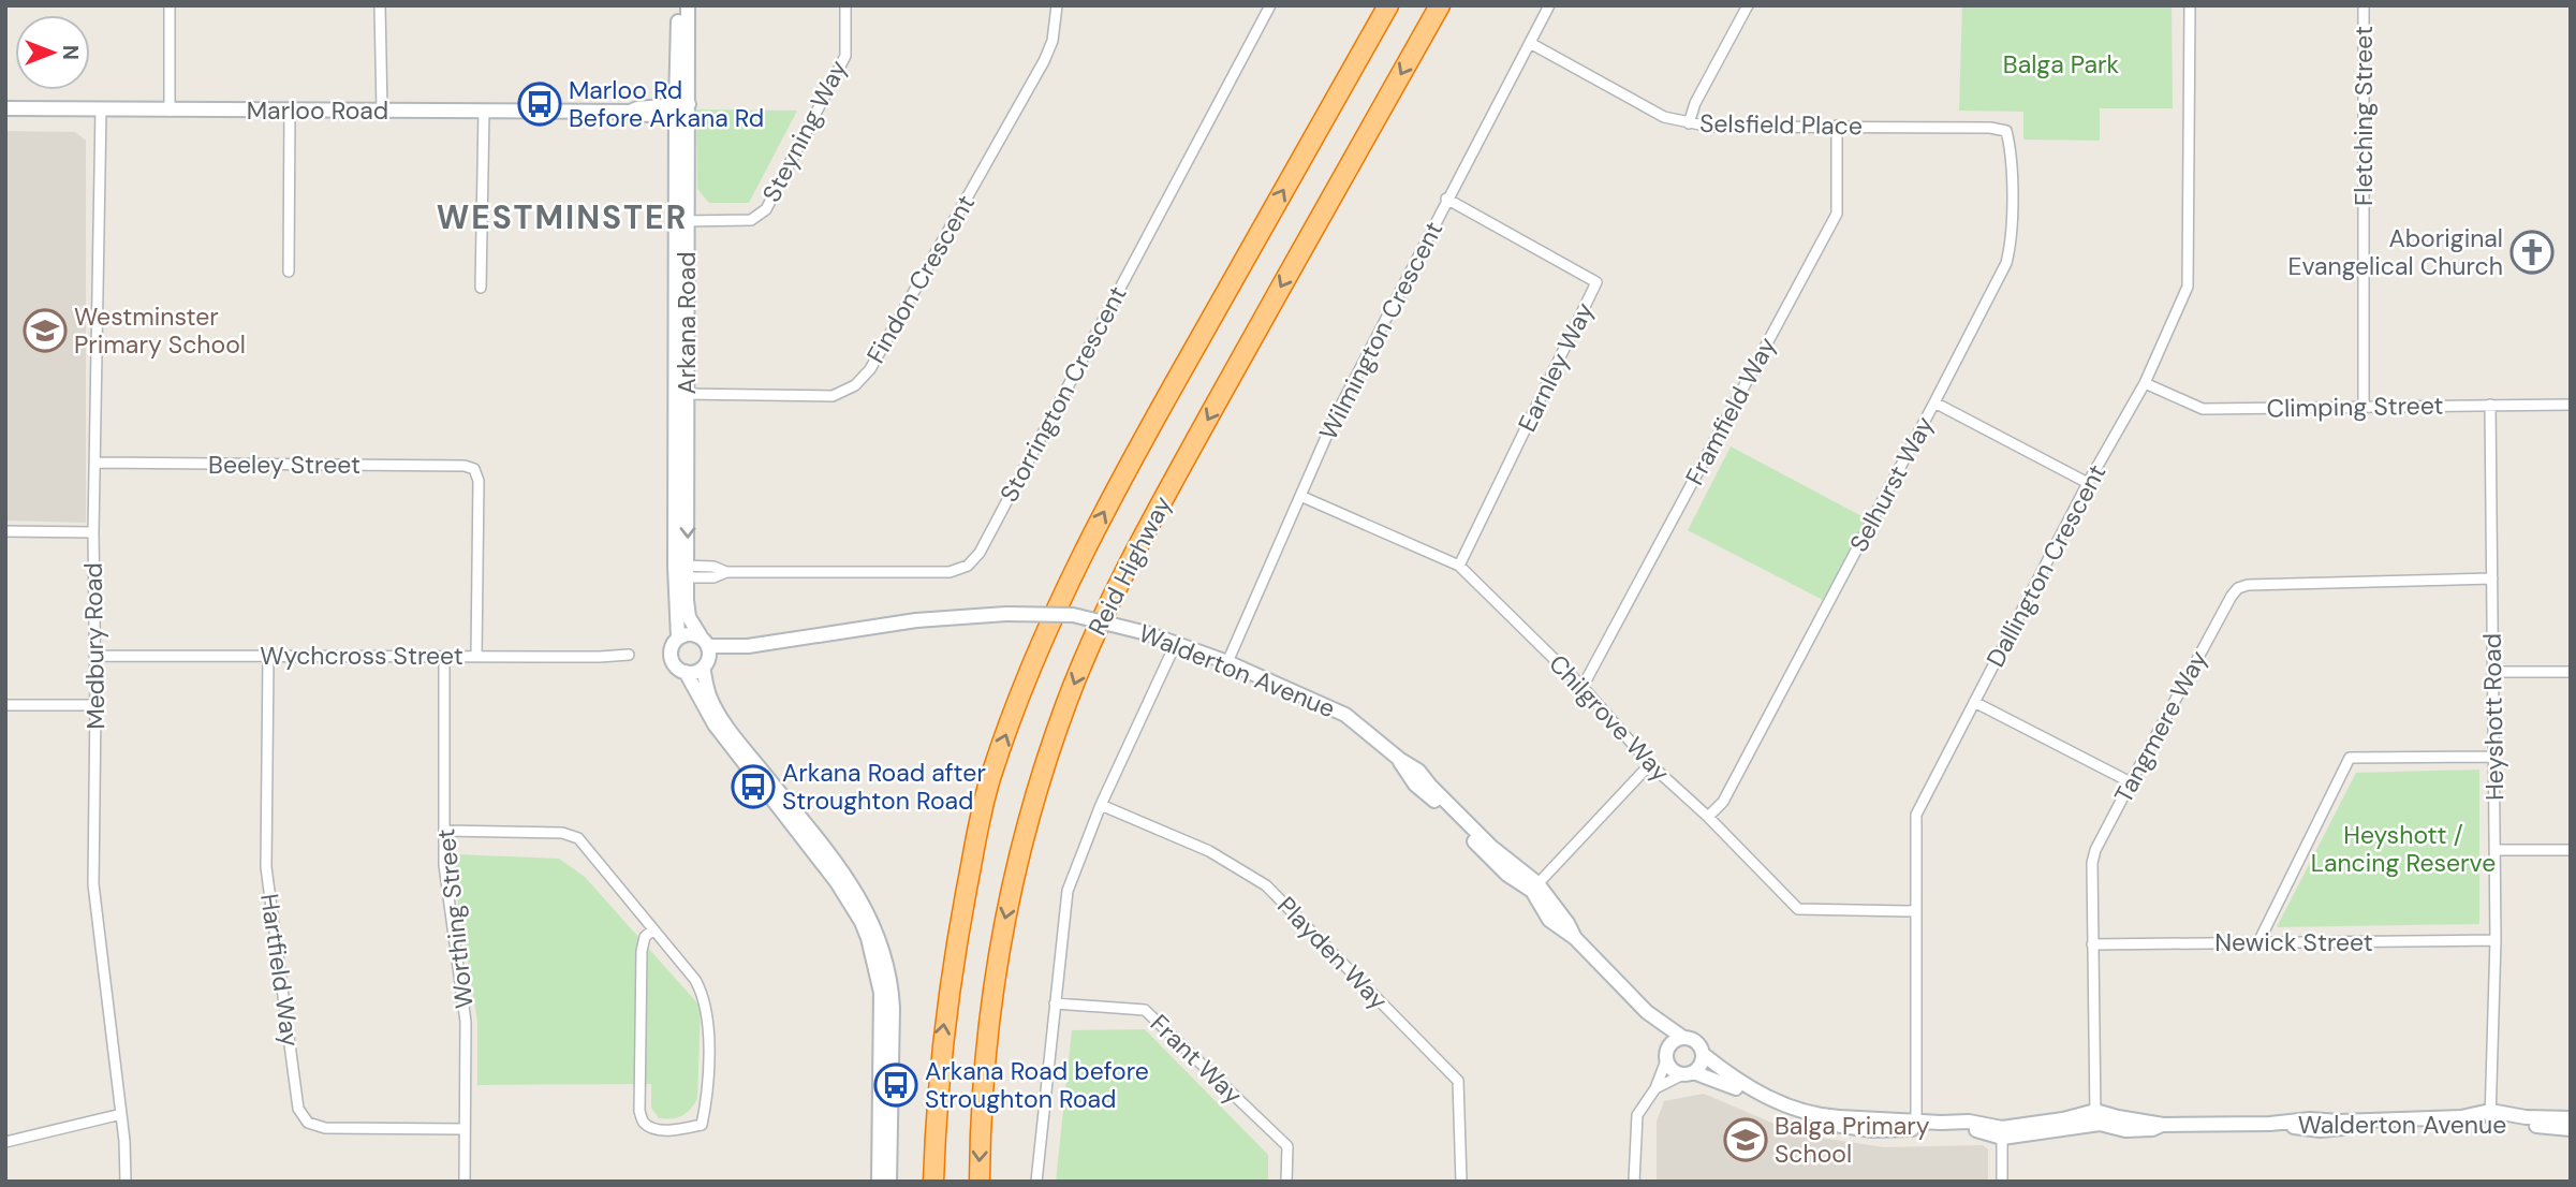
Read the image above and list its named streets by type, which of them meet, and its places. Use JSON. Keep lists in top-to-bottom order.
{
  "streets": {
    "highway": ["Reid Highway"],
    "street": [
      "Marloo Road",
      "Fletching Street",
      "Selsfield Place",
      "Steyning Way",
      "Findon Crescent",
      "Arkana Road",
      "Wilmington Crescent",
      "Earnley Way",
      "Storrington Crescent",
      "Climping Street",
      "Framfield Way",
      "Beeley Street",
      "Selhurst Way",
      "Dallington Crescent",
      "Medbury Road",
      "Wychcross Street",
      "Walderton Avenue",
      "Heyshott Road",
      "Chilgrove Way",
      "Tangmere Way",
      "Worthing Street",
      "Newick Street",
      "Playden Way",
      "Hartfield Way",
      "Frant Way"
    ]
  },
  "crossings": [
    ["Marloo Road", "Arkana Road"],
    ["Marloo Road", "Medbury Road"],
    ["Fletching Street", "Climping Street"],
    ["Selsfield Place", "Wilmington Crescent"],
    ["Selsfield Place", "Framfield Way"],
    ["Selsfield Place", "Selhurst Way"],
    ["Steyning Way", "Arkana Road"],
    ["Findon Crescent", "Arkana Road"],
    ["Arkana Road", "Storrington Crescent"],
    ["Arkana Road", "Walderton Avenue"],
    ["Wilmington Crescent", "Earnley Way"],
    ["Wilmington Crescent", "Walderton Avenue"],
    ["Wilmington Crescent", "Chilgrove Way"],
    ["Earnley Way", "Chilgrove Way"],
    ["Climping Street", "Dallington Crescent"],
    ["Climping Street", "Heyshott Road"],
    ["Framfield Way", "Chilgrove Way"],
    ["Beeley Street", "Medbury Road"],
    ["Beeley Street", "Wychcross Street"],
    ["Selhurst Way", "Chilgrove Way"],
    ["Dallington Crescent", "Walderton Avenue"],
    ["Dallington Crescent", "Chilgrove Way"],
    ["Medbury Road", "Wychcross Street"],
    ["Wychcross Street", "Worthing Street"],
    ["Wychcross Street", "Hartfield Way"],
    ["Walderton Avenue", "Heyshott Road"],
    ["Walderton Avenue", "Tangmere Way"],
    ["Heyshott Road", "Tangmere Way"],
    ["Heyshott Road", "Newick Street"],
    ["Tangmere Way", "Newick Street"],
    ["Worthing Street", "Hartfield Way"]
  ],
  "districts": ["WESTMINSTER"],
  "parks": ["Balga Park", "Heyshott / Lancing Reserve"],
  "places": {
    "bus stop": ["Marloo Rd Before Arkana Rd", "Arkana Road after Stroughton Road", "Arkana Road before Stroughton Road"],
    "church": ["Aboriginal Evangelical Church"],
    "school or university": ["Westminster Primary School", "Balga Primary School"]
  },
  "north": "right"
}
